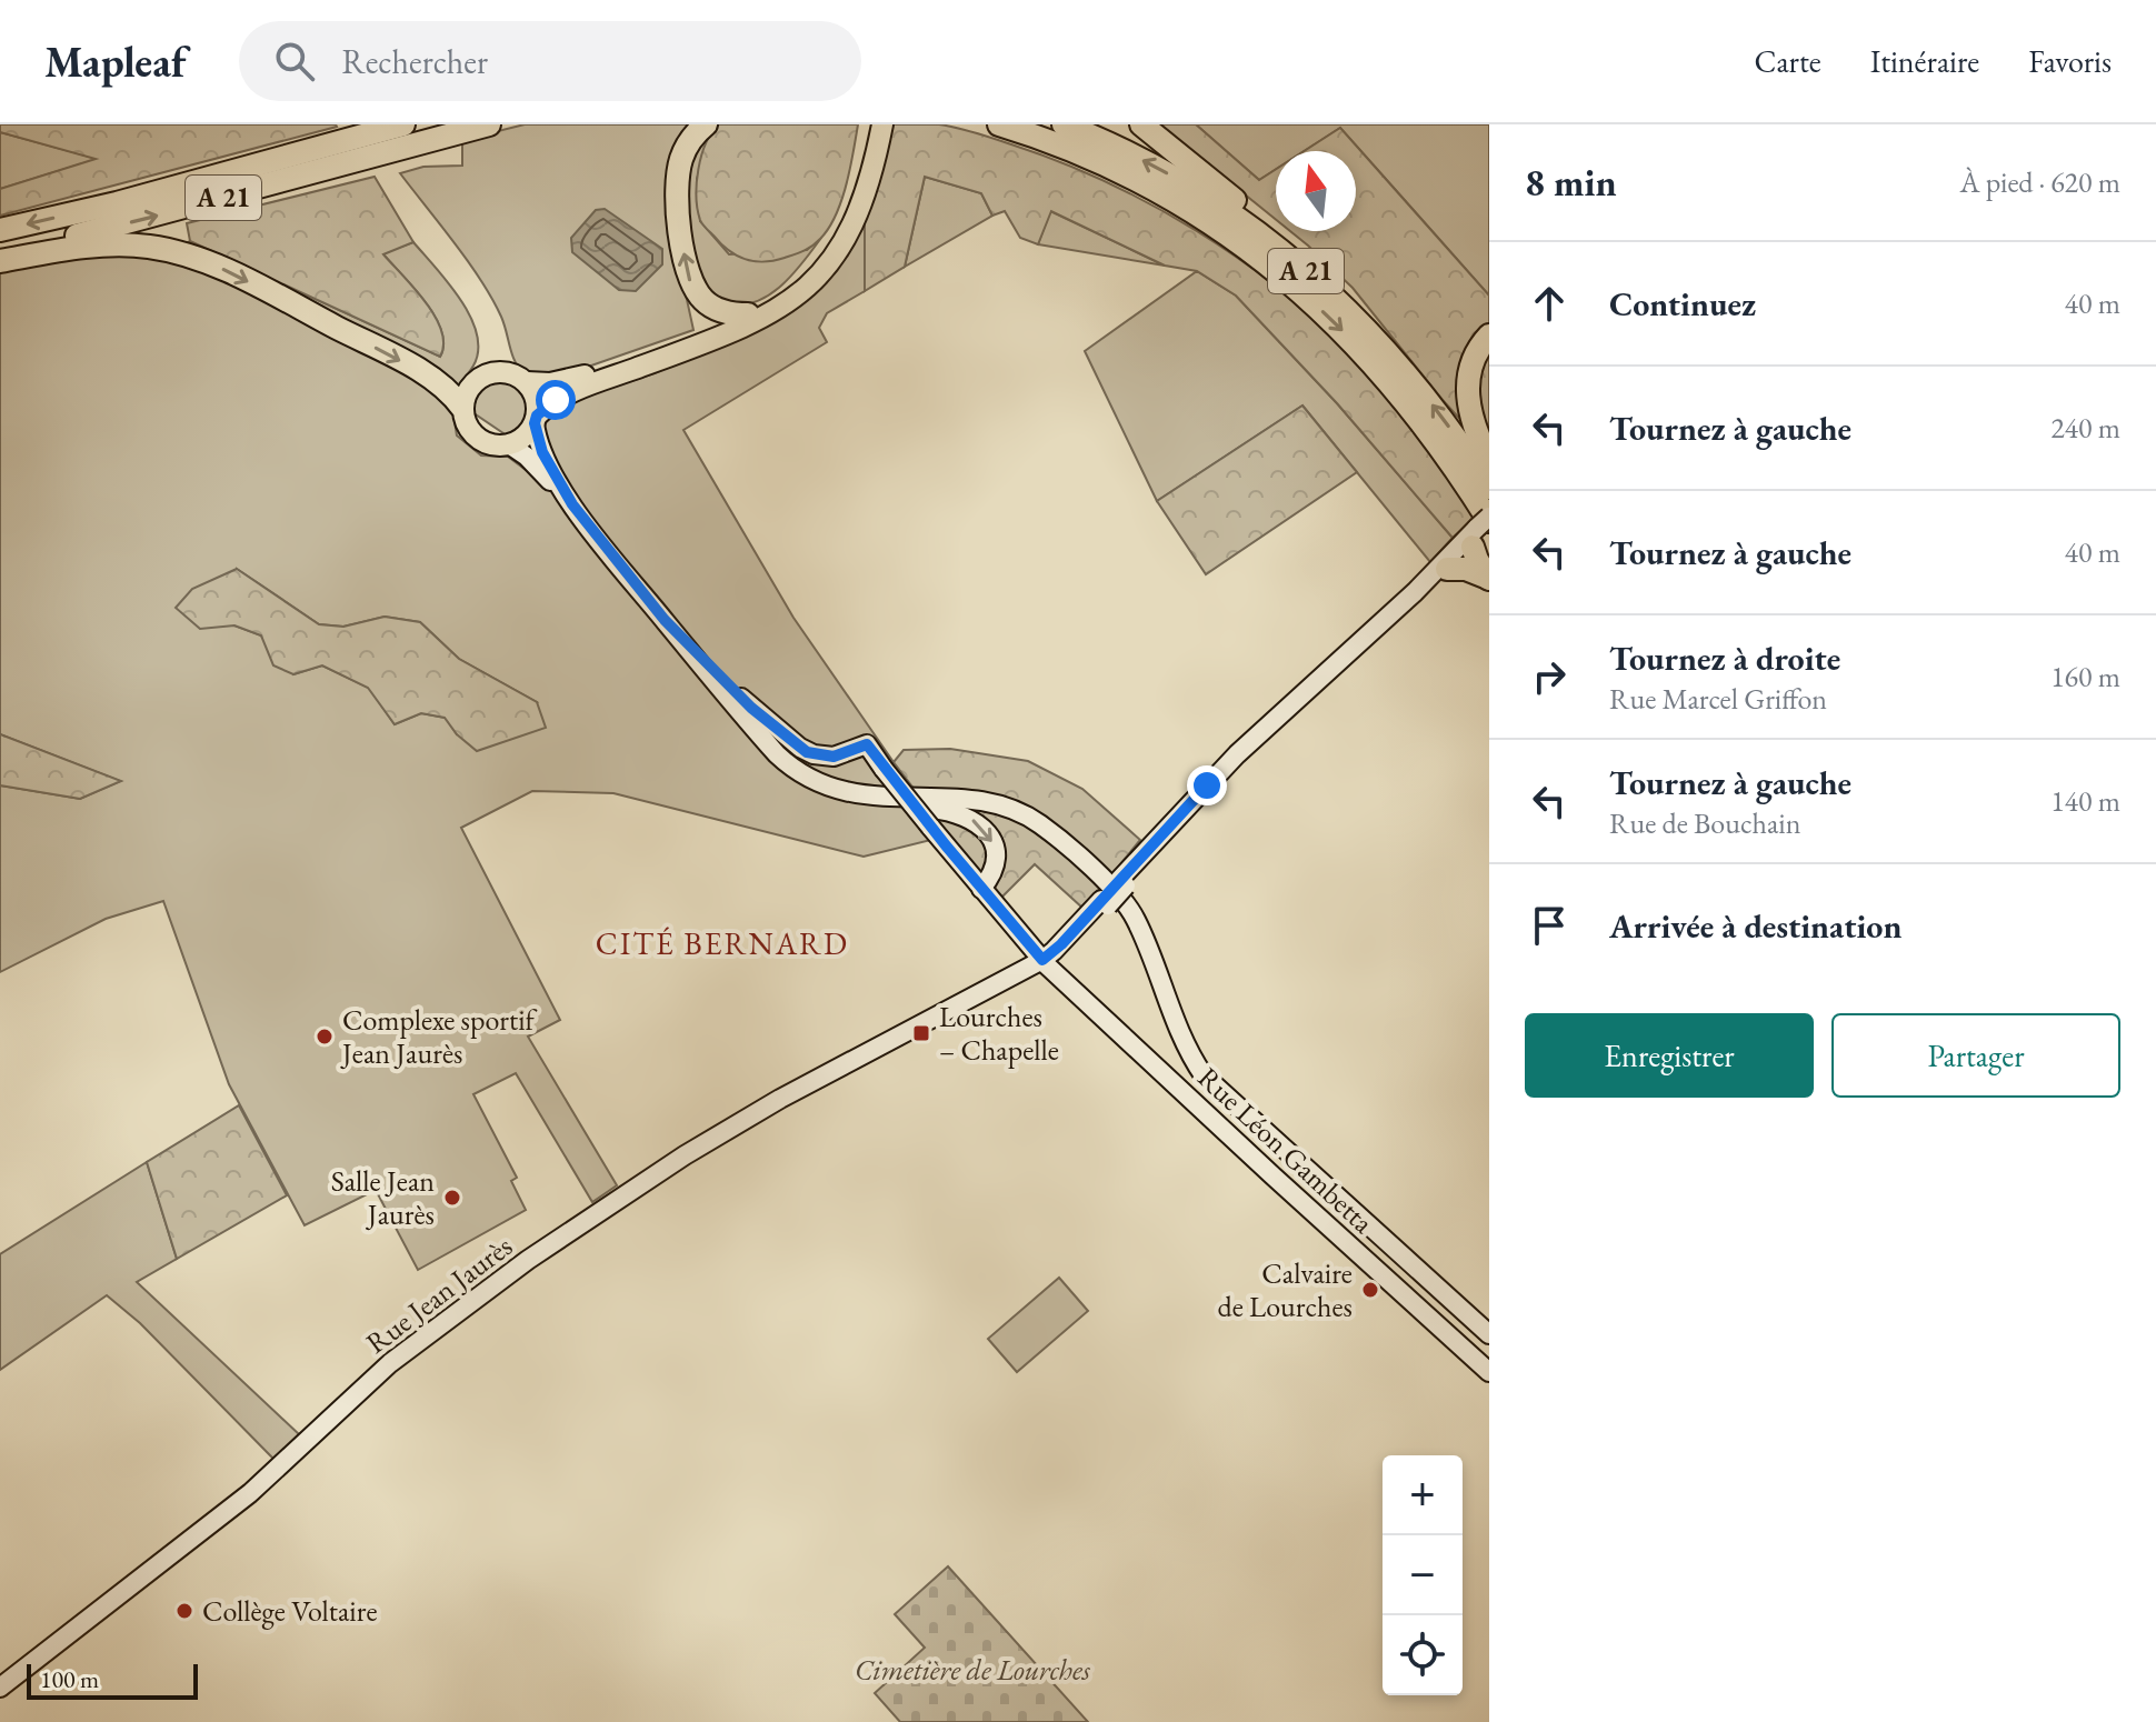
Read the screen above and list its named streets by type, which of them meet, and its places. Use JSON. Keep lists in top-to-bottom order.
{
  "streets": {
    "highway": ["A 21"],
    "street": ["Rue Léon Gambetta", "Rue Jean Jaurès"]
  },
  "crossings": [
    ["Rue Léon Gambetta", "Rue Jean Jaurès"]
  ],
  "districts": ["CITÉ BERNARD"],
  "parks": ["Cimetière de Lourches"],
  "places": {
    "transit": ["Lourches – Chapelle"],
    "other": [
      "Complexe sportif Jean Jaurès",
      "Salle Jean Jaurès",
      "Calvaire de Lourches",
      "Collège Voltaire"
    ]
  },
  "scale_bar": "100 m",
  "north": "top",
  "page": {
    "header": "Mapleaf",
    "search": "Rechercher",
    "nav": ["Carte", "Itinéraire", "Favoris"],
    "heading": ["8 min", "À pied · 620 m"],
    "list": [
      ["Continuez", "40 m"],
      ["Tournez à gauche", "240 m"],
      ["Tournez à gauche", "40 m"],
      ["Tournez à droite", "Rue Marcel Griffon", "160 m"],
      ["Tournez à gauche", "Rue de Bouchain", "140 m"],
      "Arrivée à destination"
    ],
    "buttons": ["Enregistrer", "Partager"],
    "map_buttons": ["+", "−"],
    "scale": "100 m"
  }
}
